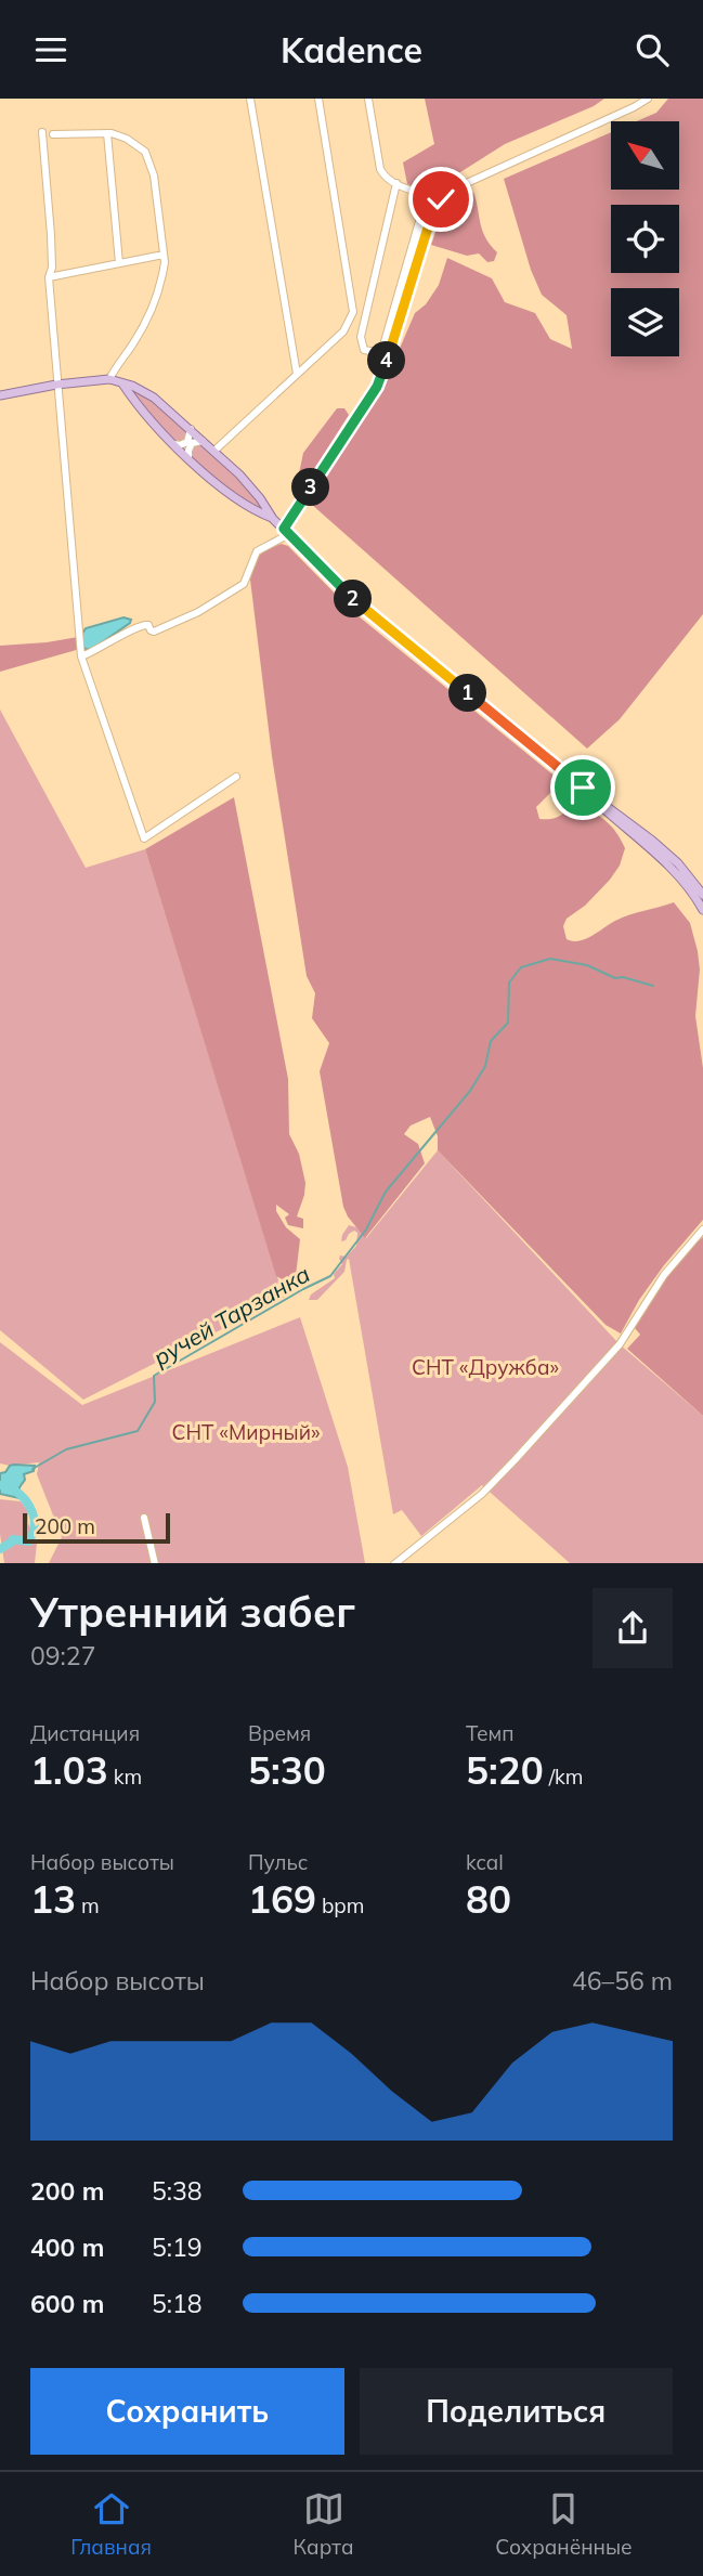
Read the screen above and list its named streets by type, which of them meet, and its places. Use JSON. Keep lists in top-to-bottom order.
{
  "water": ["ручей Тарзанка"],
  "parks": ["СНТ «Дружба»", "СНТ «Мирный»"],
  "scale_bar": "200 m",
  "north": "top left",
  "page": {
    "header": "Kadence",
    "pins": [
      "4",
      "3",
      "2",
      "1"
    ],
    "scale": "200 m",
    "heading": ["Утренний забег", "09:27"],
    "stats": [
      ["Дистанция", "1.03 km"],
      ["Время", "5:30"],
      ["Темп", "5:20 /km"],
      ["Набор высоты", "13 m"],
      ["Пульс", "169 bpm"],
      ["kcal", "80"]
    ],
    "chart": ["Набор высоты", "46–56 m"],
    "list": [
      {
        "name": "200 m",
        "note": "5:38"
      },
      {
        "name": "400 m",
        "note": "5:19"
      },
      {
        "name": "600 m",
        "note": "5:18"
      }
    ],
    "buttons": ["Сохранить", "Поделиться"],
    "tabs": ["Главная", "Карта", "Сохранённые"]
  }
}
